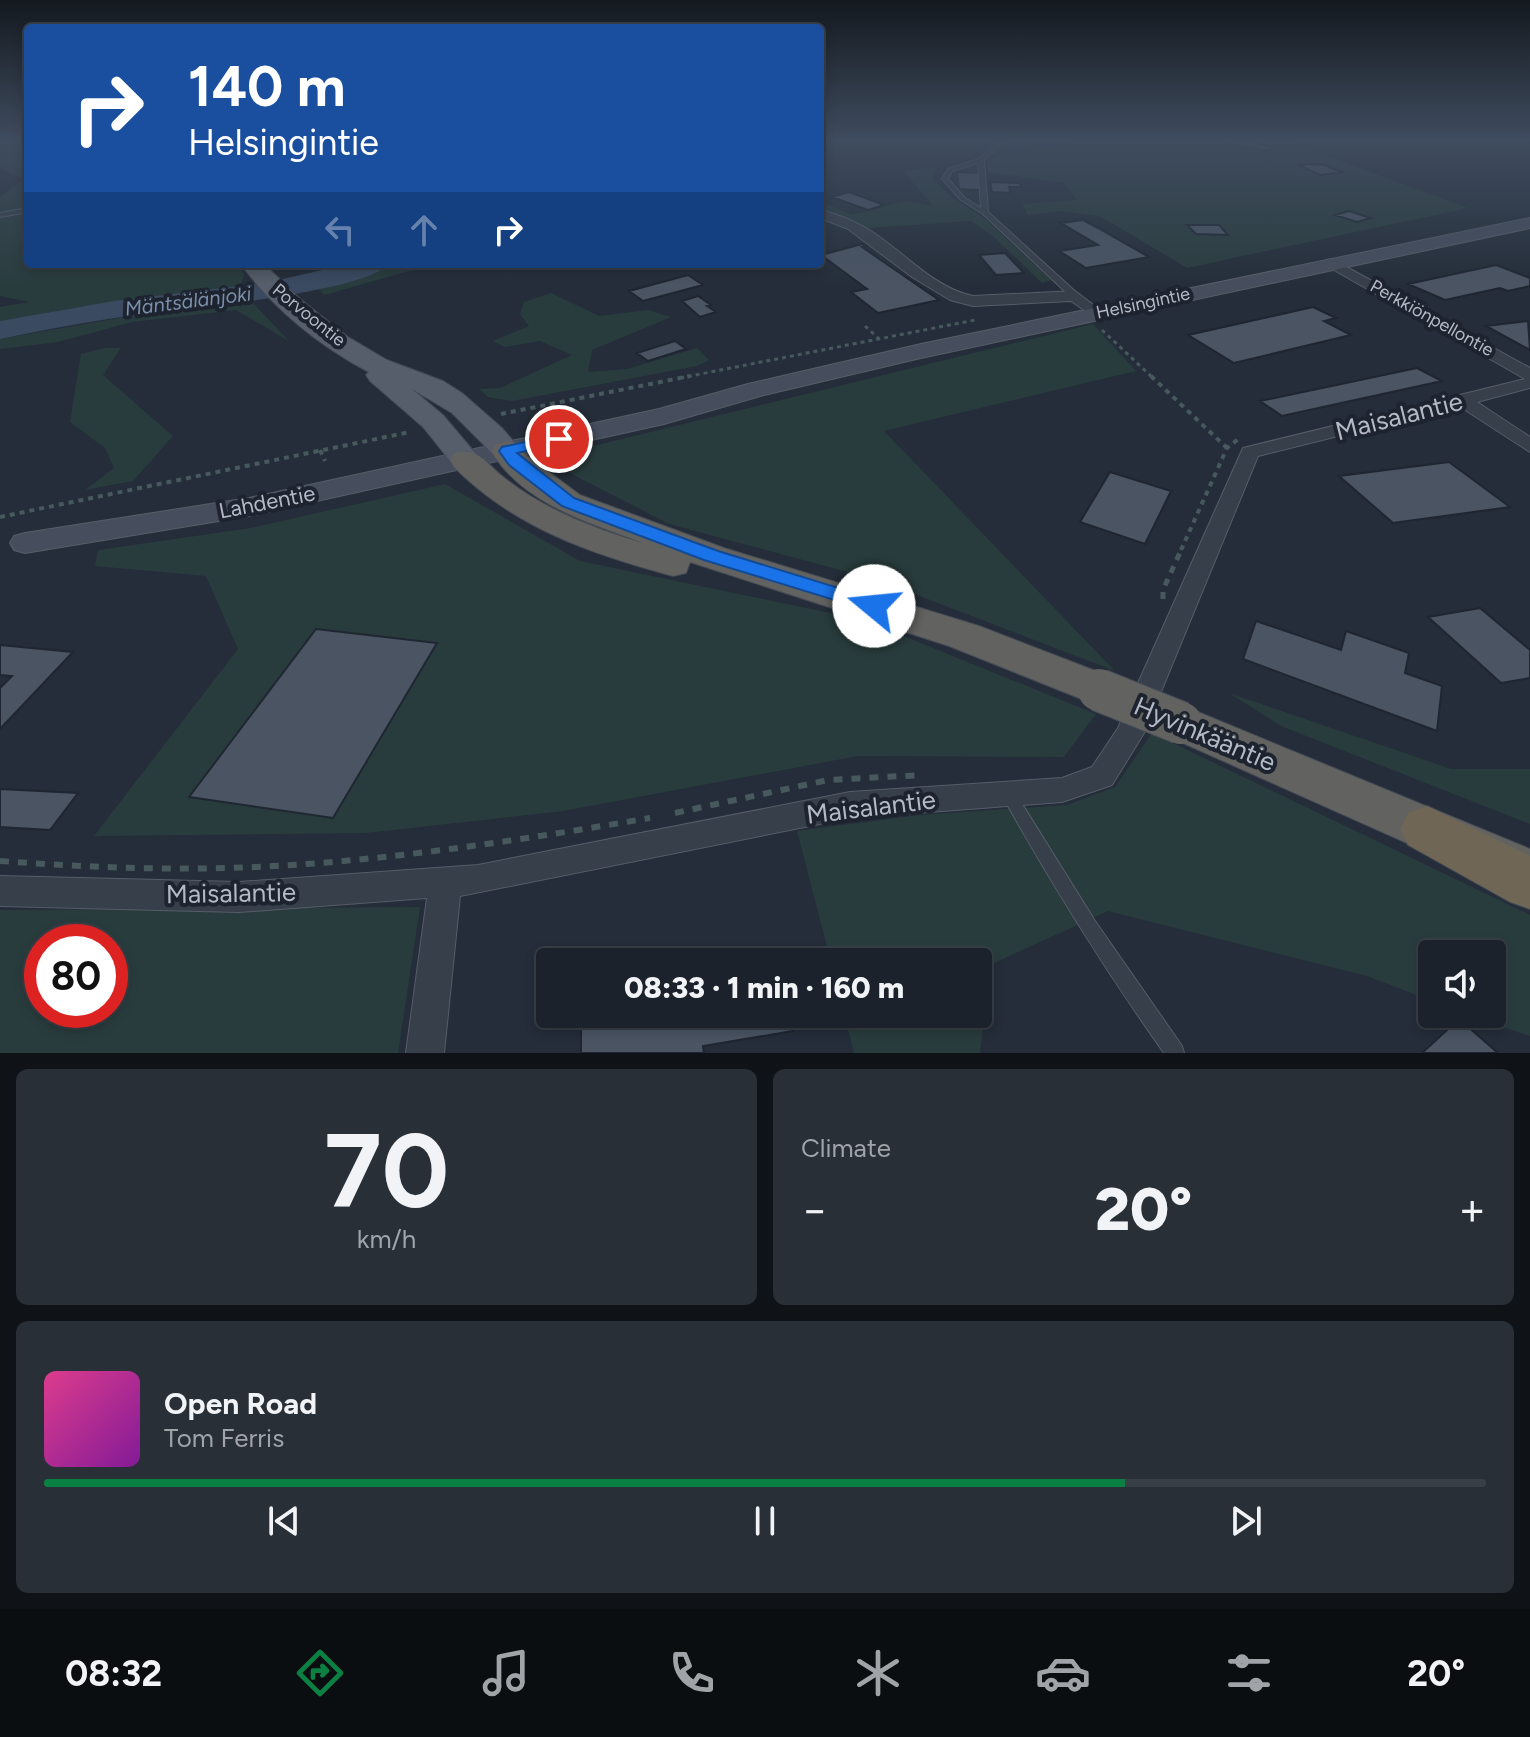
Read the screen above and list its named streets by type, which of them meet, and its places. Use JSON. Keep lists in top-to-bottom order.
{
  "streets": {
    "highway": ["Hyvinkääntie"],
    "main road": ["Helsingintie", "Porvoontie", "Lahdentie"],
    "street": ["Perkkiönpellontie", "Maisalantie"]
  },
  "crossings": [
    ["Helsingintie", "Porvoontie"],
    ["Helsingintie", "Perkkiönpellontie"],
    ["Helsingintie", "Lahdentie"],
    ["Helsingintie", "Hyvinkääntie"],
    ["Porvoontie", "Lahdentie"],
    ["Porvoontie", "Hyvinkääntie"],
    ["Lahdentie", "Hyvinkääntie"]
  ],
  "water": ["Mäntsälänjoki"],
  "page": {
    "turn": ["140 m", "Helsingintie"],
    "limit": "80",
    "trip": "08:33 · 1 min · 160 m",
    "tile": [
      ["70", "km/h"],
      "Climate"
    ],
    "heat": ["−", "20°", "+"],
    "song": ["Open Road", "Tom Ferris"],
    "tabs": ["08:32", "20°"]
  }
}
